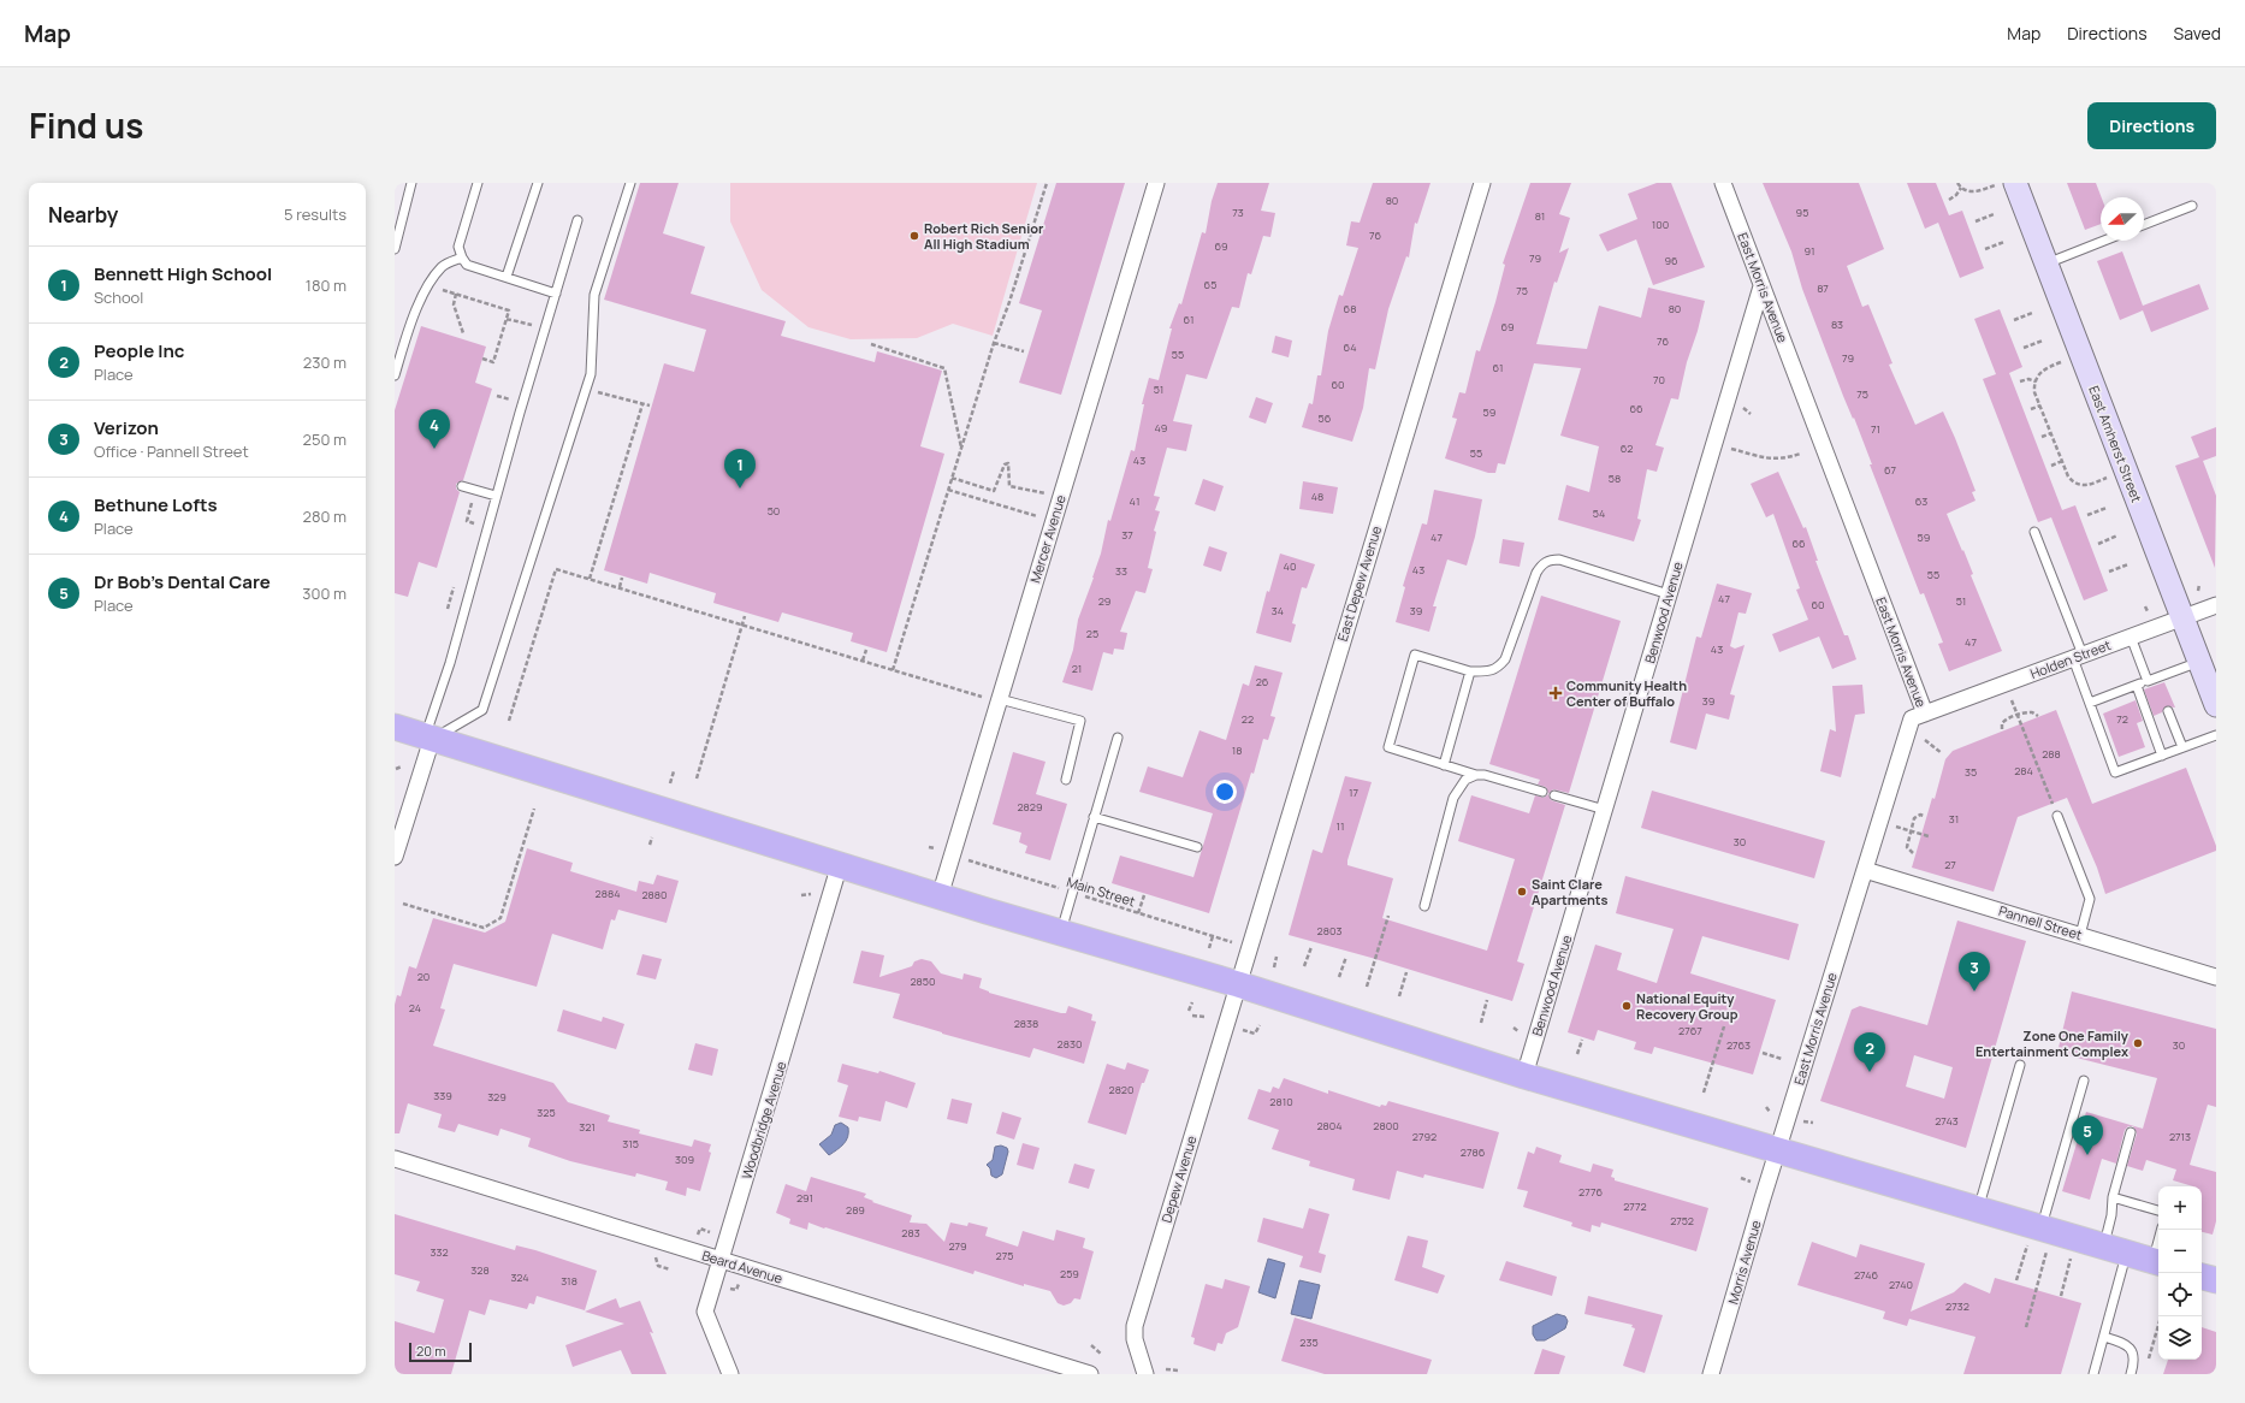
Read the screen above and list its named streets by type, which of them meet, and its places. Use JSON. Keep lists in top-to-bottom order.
{
  "streets": {
    "street": [
      "East Morris Avenue",
      "East Amherst Street",
      "Mercer Avenue",
      "East Depew Avenue",
      "Benwood Avenue",
      "Holden Street",
      "Pannell Street",
      "Woodbridge Avenue",
      "Depew Avenue",
      "Morris Avenue",
      "Beard Avenue"
    ],
    "path": ["Main Street"]
  },
  "crossings": [
    ["East Morris Avenue", "Benwood Avenue"],
    ["East Morris Avenue", "Holden Street"],
    ["East Morris Avenue", "Pannell Street"],
    ["East Morris Avenue", "Morris Avenue"],
    ["East Amherst Street", "Holden Street"],
    ["East Depew Avenue", "Depew Avenue"],
    ["Woodbridge Avenue", "Beard Avenue"]
  ],
  "places": {
    "other": [
      "Robert Rich Senior All High Stadium",
      "Saint Clare Apartments",
      "National Equity Recovery Group",
      "Zone One Family Entertainment Complex"
    ],
    "health": ["Community Health Center of Buffalo"]
  },
  "house_numbers": [
    "80",
    "73",
    "95",
    "81",
    "100",
    "76",
    "69",
    "91",
    "79",
    "96",
    "65",
    "87",
    "75",
    "68",
    "80",
    "61",
    "83",
    "69",
    "76",
    "64",
    "55",
    "79",
    "61",
    "70",
    "60",
    "51",
    "75",
    "66",
    "59",
    "56",
    "49",
    "71",
    "62",
    "55",
    "43",
    "67",
    "58",
    "48",
    "41",
    "63",
    "50",
    "54",
    "37",
    "47",
    "59",
    "66",
    "40",
    "43",
    "33",
    "55",
    "47",
    "29",
    "51",
    "60",
    "34",
    "39",
    "25",
    "47",
    "43",
    "21",
    "26",
    "39",
    "22",
    "72",
    "18",
    "288",
    "284",
    "35",
    "17",
    "2829",
    "31",
    "11",
    "30",
    "27",
    "2884",
    "2880",
    "2803",
    "20",
    "2850",
    "24",
    "2838",
    "2767",
    "2830",
    "2763",
    "30",
    "2820",
    "339",
    "329",
    "2810",
    "325",
    "2743",
    "2804",
    "2800",
    "321",
    "2792",
    "2713",
    "315",
    "2786",
    "309",
    "2776",
    "291",
    "2772",
    "289",
    "2752",
    "283",
    "279",
    "332",
    "275",
    "328",
    "259",
    "2746",
    "324",
    "318",
    "2740",
    "2732",
    "235"
  ],
  "scale_bar": "20 m",
  "north": "left",
  "page": {
    "header": "Map",
    "nav": ["Map", "Directions", "Saved"],
    "title": "Find us",
    "buttons": "Directions",
    "heading": ["Nearby", "5 results"],
    "list": [
      {
        "mark": "1",
        "name": "Bennett High School",
        "note": "School",
        "value": "180 m"
      },
      {
        "mark": "2",
        "name": "People Inc",
        "note": "Place",
        "value": "230 m"
      },
      {
        "mark": "3",
        "name": "Verizon",
        "note": "Office · Pannell Street",
        "value": "250 m"
      },
      {
        "mark": "4",
        "name": "Bethune Lofts",
        "note": "Place",
        "value": "280 m"
      },
      {
        "mark": "5",
        "name": "Dr Bob's Dental Care",
        "note": "Place",
        "value": "300 m"
      }
    ],
    "pins": [
      "4",
      "1",
      "3",
      "2",
      "5"
    ],
    "map_buttons": ["+", "−"],
    "scale": "20 m"
  }
}
